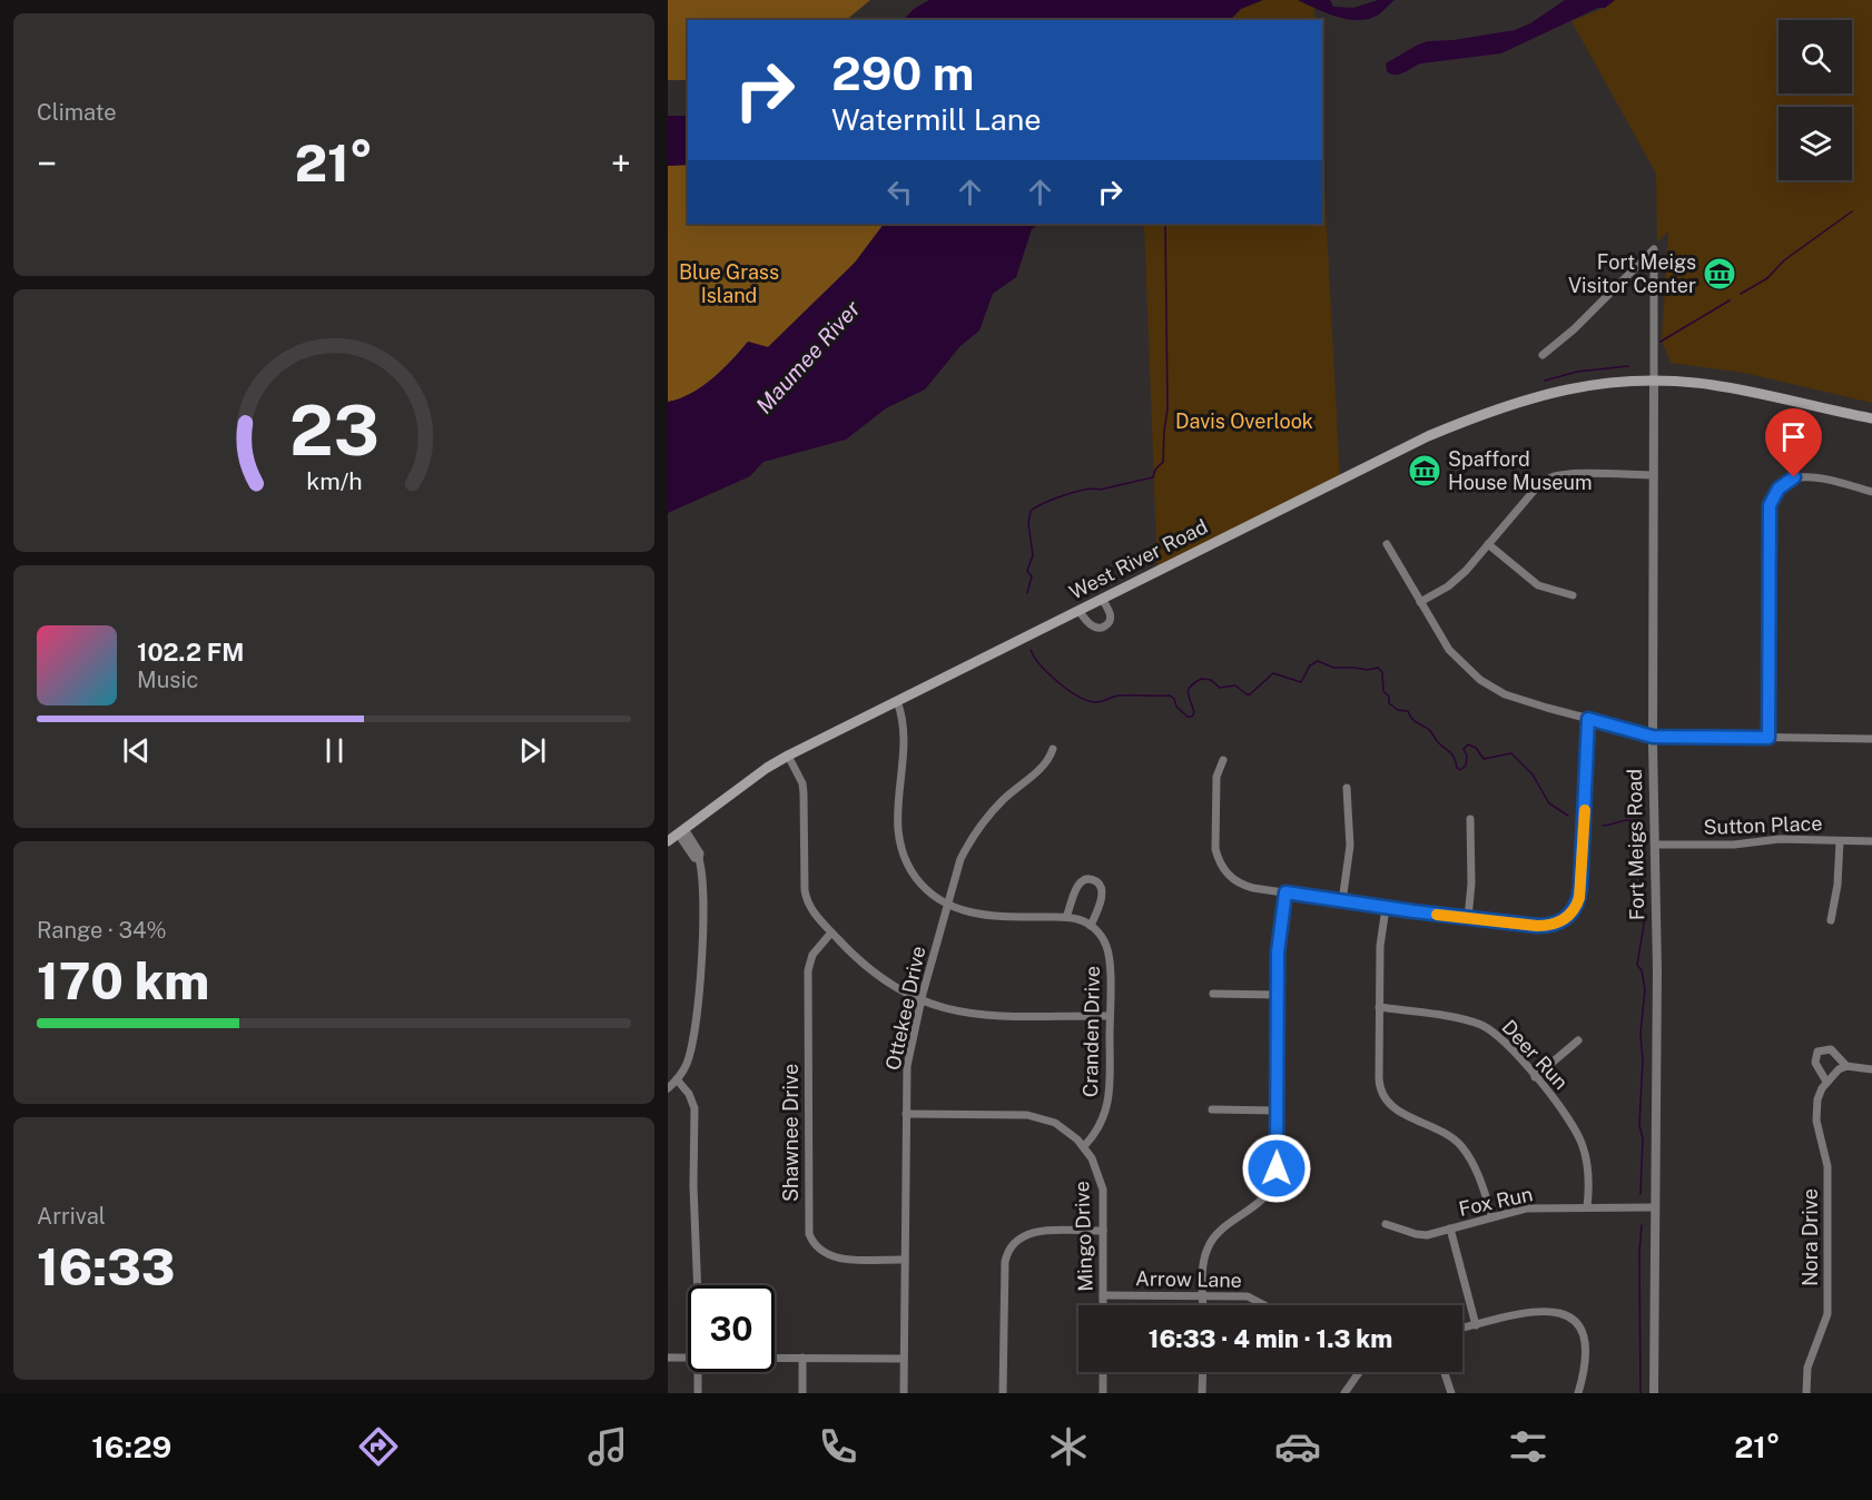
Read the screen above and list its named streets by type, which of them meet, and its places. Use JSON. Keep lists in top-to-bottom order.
{
  "streets": {
    "main road": ["West River Road"],
    "street": [
      "Sutton Place",
      "Fort Meigs Road",
      "Ottekee Drive",
      "Cranden Drive",
      "Deer Run",
      "Shawnee Drive",
      "Fox Run",
      "Mingo Drive",
      "Nora Drive",
      "Arrow Lane"
    ]
  },
  "crossings": [
    ["West River Road", "Fort Meigs Road"],
    ["Sutton Place", "Fort Meigs Road"],
    ["Fort Meigs Road", "Fox Run"],
    ["Ottekee Drive", "Shawnee Drive"],
    ["Ottekee Drive", "Mingo Drive"],
    ["Cranden Drive", "Mingo Drive"],
    ["Deer Run", "Fox Run"],
    ["Mingo Drive", "Arrow Lane"]
  ],
  "water": ["Maumee River"],
  "parks": ["Blue Grass Island", "Davis Overlook"],
  "places": {
    "museum": ["Fort Meigs Visitor Center", "Spafford House Museum"]
  },
  "page": {
    "tile": [
      "Climate",
      ["Range · 34%", "170 km"],
      ["Arrival", "16:33"]
    ],
    "turn": ["290 m", "Watermill Lane"],
    "heat": ["−", "21°", "+"],
    "song": ["102.2 FM", "Music"],
    "limit": "30",
    "trip": "16:33 · 4 min · 1.3 km",
    "tabs": ["16:29", "21°"],
    "gauge": ["23", "km/h"]
  }
}
